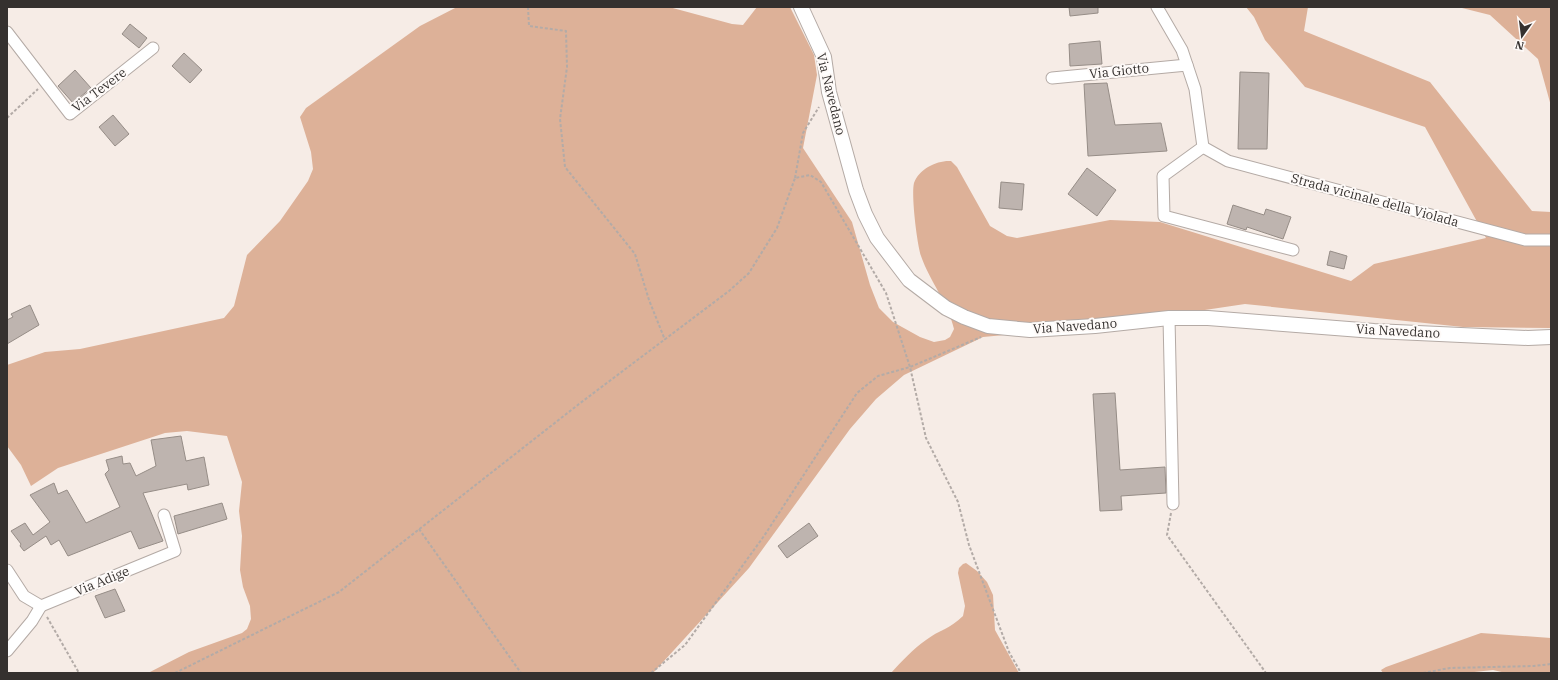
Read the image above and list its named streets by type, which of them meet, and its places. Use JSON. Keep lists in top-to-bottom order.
{
  "streets": {
    "street": [
      "Via Giotto",
      "Via Tevere",
      "Via Navedano",
      "Strada vicinale della Violada",
      "Via Adige"
    ]
  },
  "north": "bottom"
}
